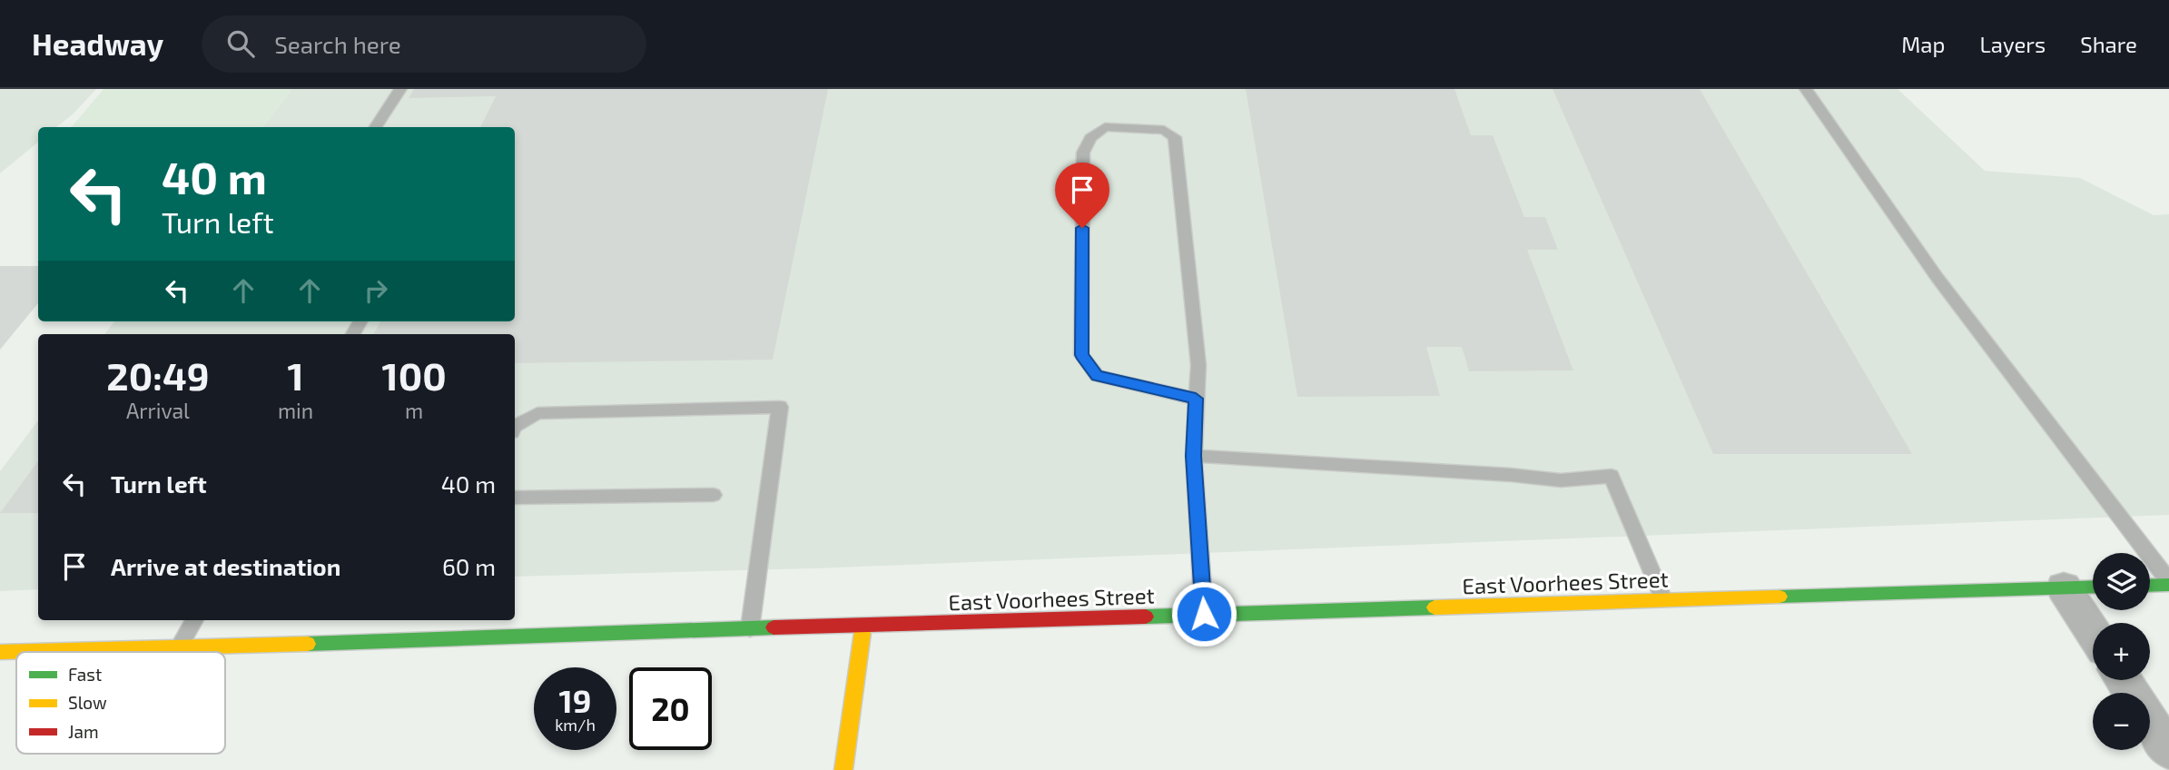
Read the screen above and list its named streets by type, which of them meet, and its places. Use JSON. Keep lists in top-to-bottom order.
{
  "streets": {
    "main road": ["East Voorhees Street"]
  },
  "legend": ["Fast", "Slow", "Jam"],
  "page": {
    "header": "Headway",
    "search": "Search here",
    "nav": ["Map", "Layers", "Share"],
    "turn": ["40 m", "Turn left"],
    "eta": [
      "20:49",
      "Arrival",
      "1",
      "min",
      "100",
      "m"
    ],
    "list": [
      {
        "name": "Turn left",
        "value": "40 m"
      },
      {
        "name": "Arrive at destination",
        "value": "60 m"
      }
    ],
    "map_buttons": ["+", "−"],
    "speed": "19 km/h",
    "limit": "20"
  }
}
